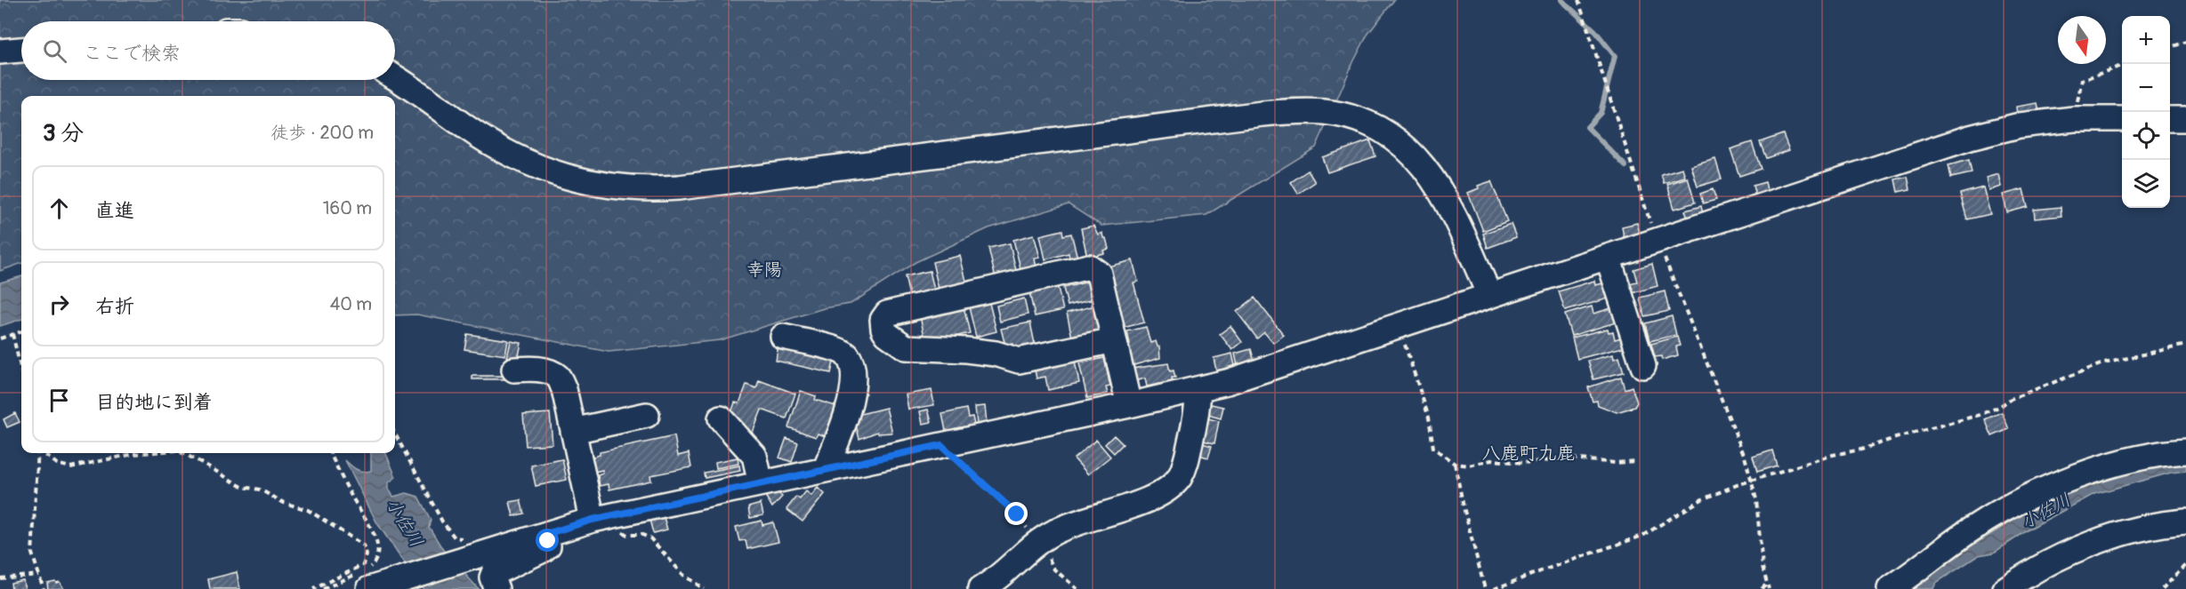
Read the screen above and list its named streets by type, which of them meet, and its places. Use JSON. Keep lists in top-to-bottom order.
{
  "districts": ["幸陽", "八鹿町九鹿"],
  "water": ["小佐川"],
  "north": "bottom",
  "page": {
    "map_buttons": ["+", "−"],
    "search": "ここで検索",
    "heading": ["3 分", "徒歩 · 200 m"],
    "list": [
      ["直進", "160 m"],
      ["右折", "40 m"],
      "目的地に到着"
    ]
  }
}
